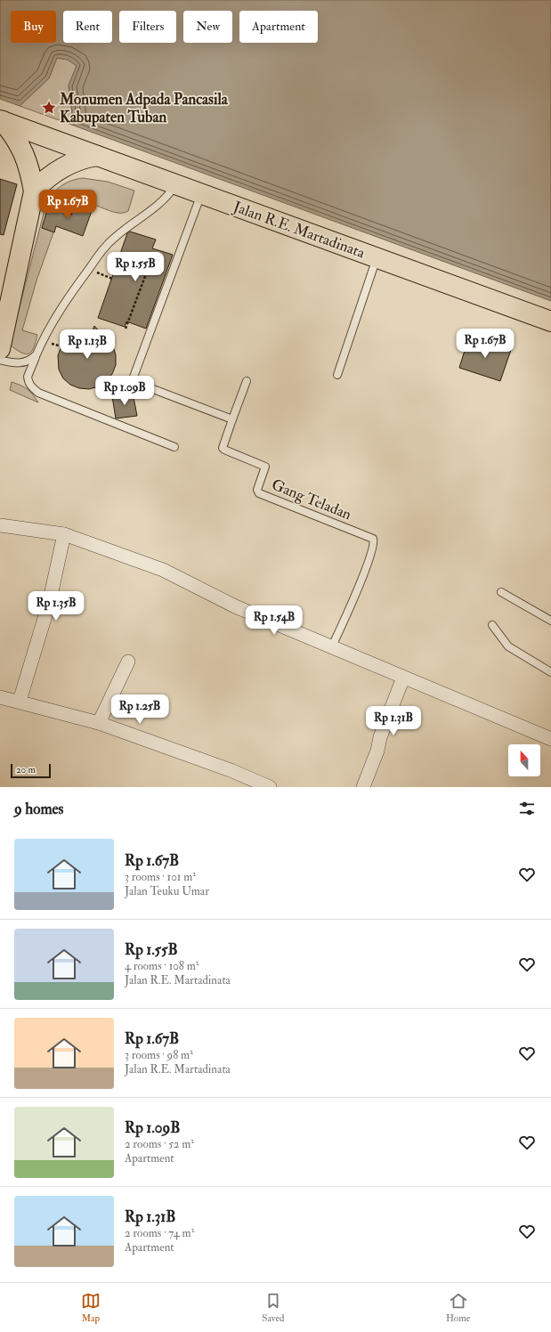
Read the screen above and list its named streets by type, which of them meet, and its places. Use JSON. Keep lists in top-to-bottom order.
{
  "streets": {
    "highway": ["Jalan R.E. Martadinata"],
    "lane": ["Gang Teladan"]
  },
  "places": {
    "place": ["Monumen Adpada Pancasila Kabupaten Tuban"]
  },
  "scale_bar": "20 m",
  "north": "top",
  "page": {
    "chip": [
      "Buy",
      "Rent",
      "Filters",
      "New",
      "Apartment"
    ],
    "price": [
      "Rp 1.67B",
      "Rp 1.55B",
      "Rp 1.67B",
      "Rp 1.13B",
      "Rp 1.09B",
      "Rp 1.35B",
      "Rp 1.54B",
      "Rp 1.25B",
      "Rp 1.31B"
    ],
    "scale": "20 m",
    "heading": "9 homes",
    "list": [
      {
        "name": "Rp 1.67B",
        "note": "3 rooms · 101 m² · Jalan Teuku Umar"
      },
      {
        "name": "Rp 1.55B",
        "note": "4 rooms · 108 m² · Jalan R.E. Martadinata"
      },
      {
        "name": "Rp 1.67B",
        "note": "3 rooms · 98 m² · Jalan R.E. Martadinata"
      },
      {
        "name": "Rp 1.09B",
        "note": "2 rooms · 52 m² · Apartment"
      },
      {
        "name": "Rp 1.31B",
        "note": "2 rooms · 74 m² · Apartment"
      }
    ],
    "tabs": ["Map", "Saved", "Home"]
  }
}
